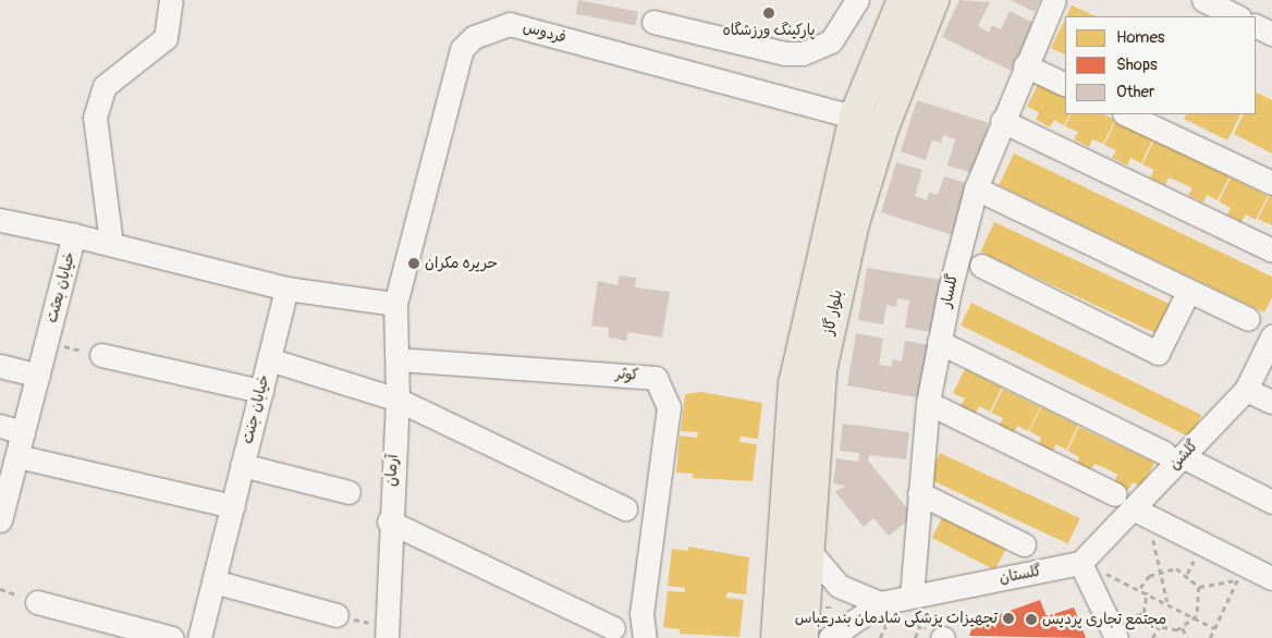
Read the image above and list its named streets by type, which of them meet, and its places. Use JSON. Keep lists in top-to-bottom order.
{
  "streets": {
    "main road": ["بلوار گاز"],
    "street": [
      "فردوس",
      "خیابان بعثت",
      "گلسار",
      "کوثر",
      "خیابان جنت",
      "گلشن",
      "آرمان",
      "گلستان"
    ]
  },
  "crossings": [
    ["فردوس", "بلوار گاز"],
    ["فردوس", "آرمان"],
    ["خیابان بعثت", "خیابان جنت"],
    ["گلسار", "گلستان"],
    ["کوثر", "آرمان"],
    ["گلشن", "گلستان"]
  ],
  "places": [
    "پارکینگ ورزشگاه",
    "حریره مکران",
    "تجهیزات پزشکی شادمان بندرعباس",
    "مجتمع تجاری پردیس"
  ],
  "legend": ["Homes", "Shops", "Other"]
}
